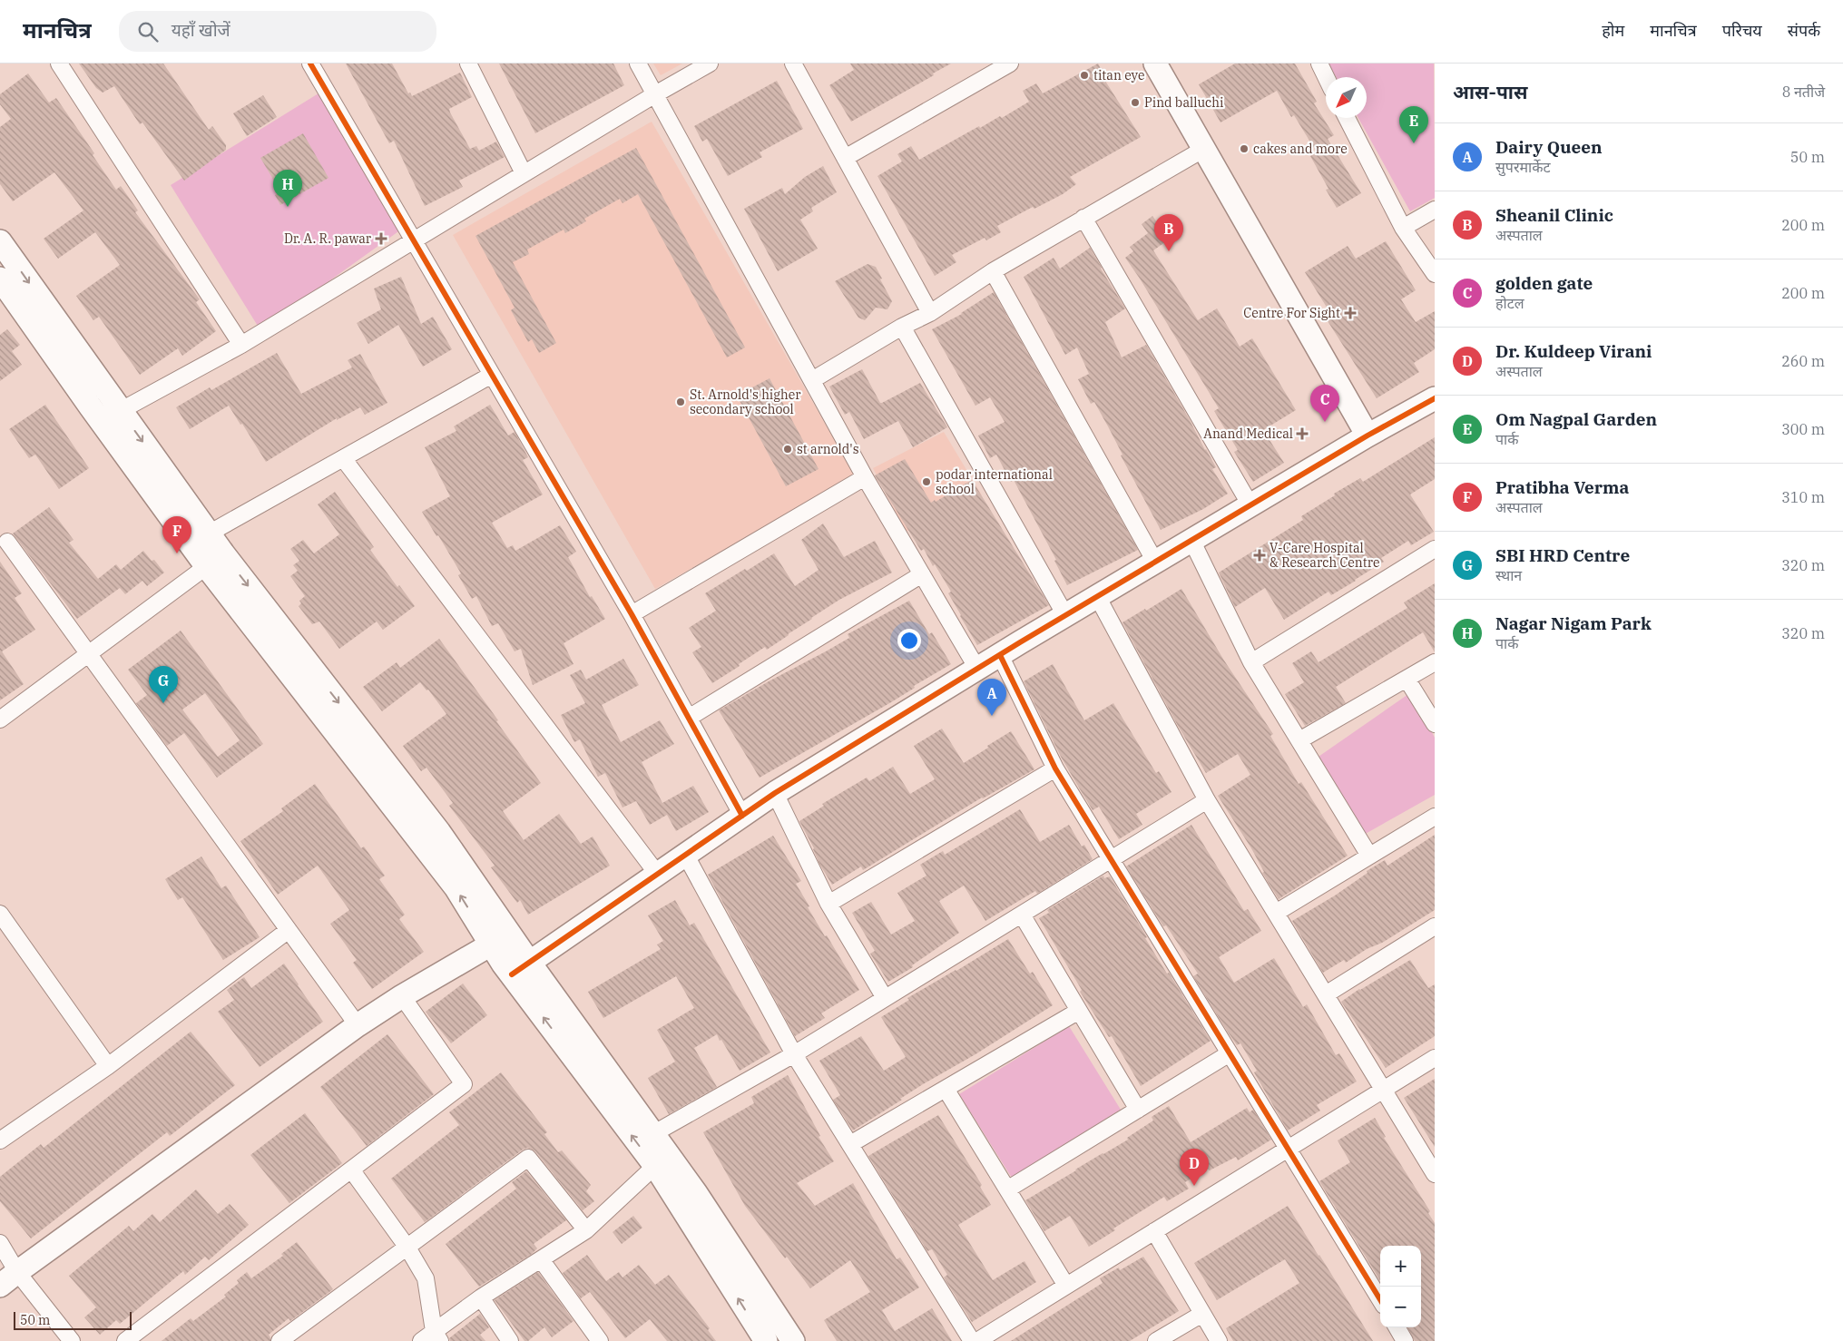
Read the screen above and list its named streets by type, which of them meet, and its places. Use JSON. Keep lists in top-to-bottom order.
{
  "places": {
    "other": [
      "titan eye",
      "Pind balluchi",
      "cakes and more",
      "St. Arnold's higher secondary school",
      "st arnold's",
      "podar international school"
    ],
    "health": [
      "Dr. A. R. pawar",
      "Centre For Sight",
      "Anand Medical",
      "V-Care Hospital & Research Centre"
    ]
  },
  "scale_bar": "50 m",
  "north": "bottom left",
  "page": {
    "header": "मानचित्र",
    "search": "यहाँ खोजें",
    "nav": [
      "होम",
      "मानचित्र",
      "परिचय",
      "संपर्क"
    ],
    "heading": ["आस-पास", "8 नतीजे"],
    "pins": [
      "E",
      "H",
      "B",
      "C",
      "F",
      "G",
      "A",
      "D"
    ],
    "list": [
      {
        "mark": "A",
        "name": "Dairy Queen",
        "note": "सुपरमार्केट",
        "value": "50 m"
      },
      {
        "mark": "B",
        "name": "Sheanil Clinic",
        "note": "अस्पताल",
        "value": "200 m"
      },
      {
        "mark": "C",
        "name": "golden gate",
        "note": "होटल",
        "value": "200 m"
      },
      {
        "mark": "D",
        "name": "Dr. Kuldeep Virani",
        "note": "अस्पताल",
        "value": "260 m"
      },
      {
        "mark": "E",
        "name": "Om Nagpal Garden",
        "note": "पार्क",
        "value": "300 m"
      },
      {
        "mark": "F",
        "name": "Pratibha Verma",
        "note": "अस्पताल",
        "value": "310 m"
      },
      {
        "mark": "G",
        "name": "SBI HRD Centre",
        "note": "स्थान",
        "value": "320 m"
      },
      {
        "mark": "H",
        "name": "Nagar Nigam Park",
        "note": "पार्क",
        "value": "320 m"
      }
    ],
    "map_buttons": ["+", "−"],
    "scale": "50 m"
  }
}
